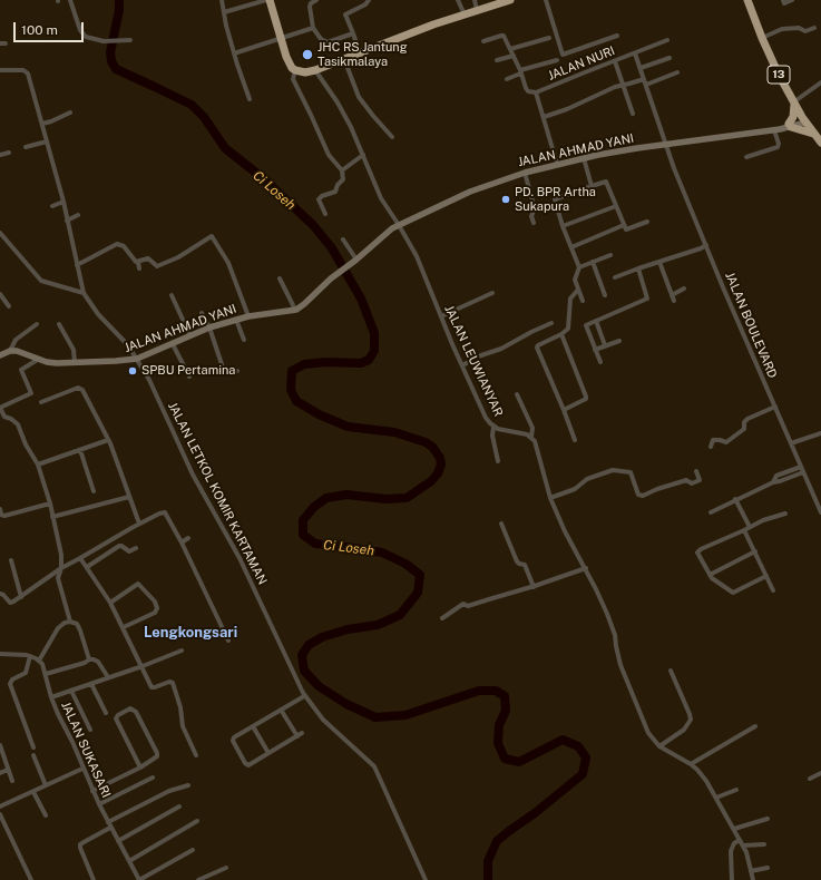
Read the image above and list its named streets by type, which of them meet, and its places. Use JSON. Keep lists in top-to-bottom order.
{
  "streets": {
    "highway": ["13"],
    "street": [
      "JALAN NURI",
      "JALAN AHMAD YANI",
      "JALAN BOULEVARD",
      "JALAN LEUWIANYAR",
      "JALAN LETKOL KOMIR KARTAMAN",
      "JALAN SUKASARI"
    ]
  },
  "crossings": [
    ["JALAN NURI", "JALAN BOULEVARD"],
    ["13", "JALAN AHMAD YANI"],
    ["JALAN AHMAD YANI", "JALAN BOULEVARD"],
    ["JALAN AHMAD YANI", "JALAN LEUWIANYAR"],
    ["JALAN AHMAD YANI", "JALAN LETKOL KOMIR KARTAMAN"]
  ],
  "districts": ["Lengkongsari"],
  "water": ["Ci Loseh"],
  "places": ["JHC RS Jantung Tasikmalaya", "PD. BPR Artha Sukapura", "SPBU Pertamina"],
  "scale_bar": "100 m"
}
